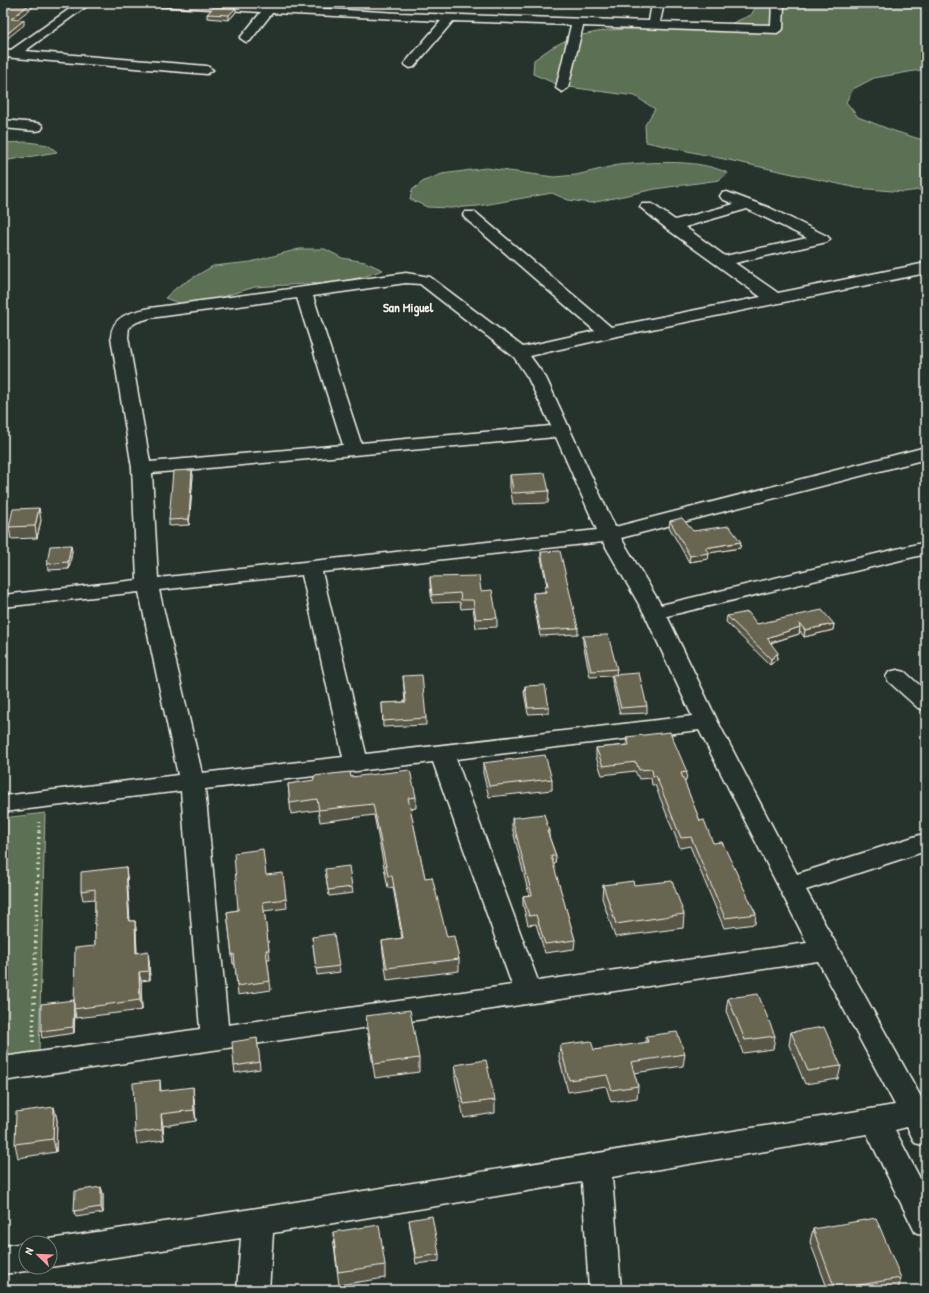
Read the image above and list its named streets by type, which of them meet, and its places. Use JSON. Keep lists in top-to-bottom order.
{
  "districts": ["San Miguel"],
  "north": "top left"
}
